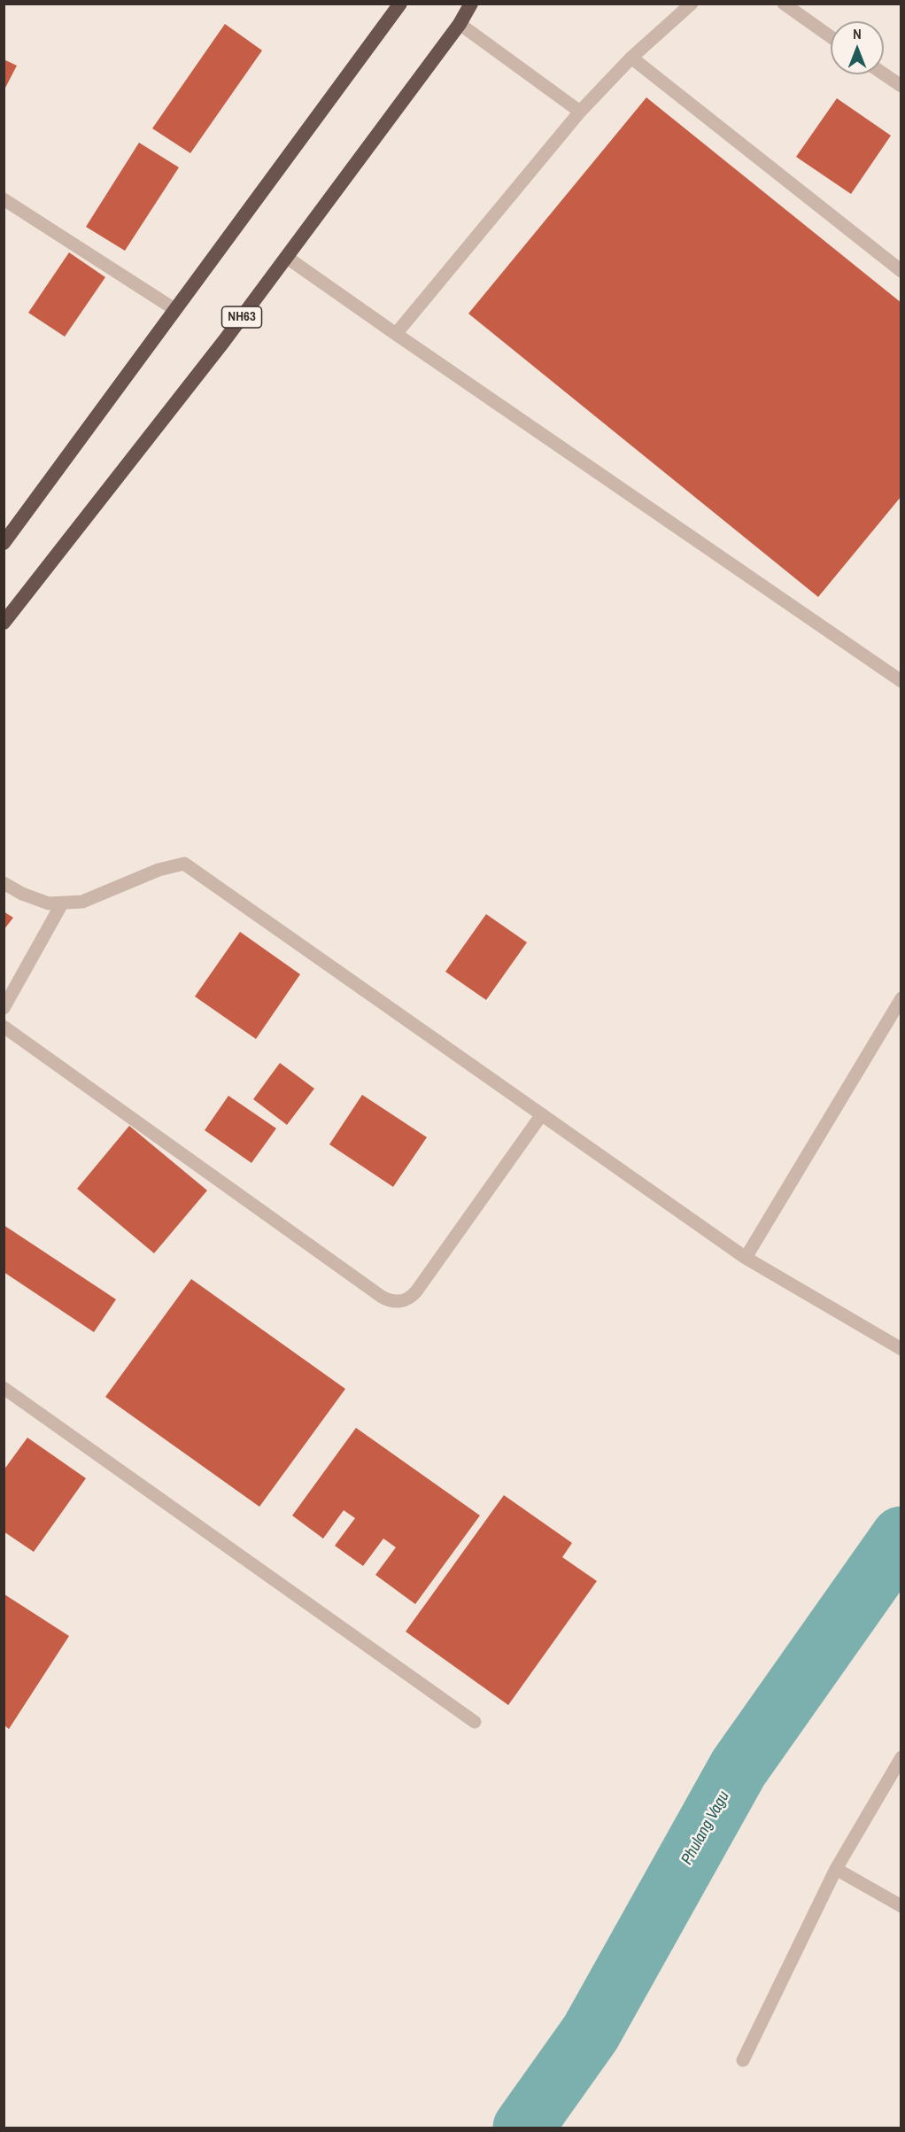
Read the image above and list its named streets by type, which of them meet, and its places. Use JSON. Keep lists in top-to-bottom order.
{
  "streets": {
    "highway": ["NH63"]
  },
  "water": ["Phulang Vagu"],
  "north": "top"
}
